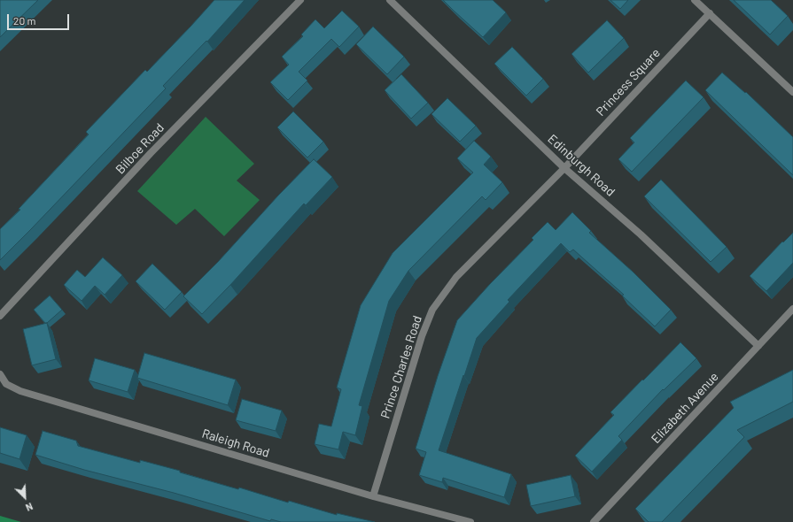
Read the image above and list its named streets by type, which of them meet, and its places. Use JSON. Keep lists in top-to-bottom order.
{
  "streets": {
    "street": [
      "Princess Square",
      "Bilboe Road",
      "Edinburgh Road",
      "Prince Charles Road",
      "Elizabeth Avenue",
      "Raleigh Road"
    ]
  },
  "crossings": [
    ["Princess Square", "Edinburgh Road"],
    ["Princess Square", "Prince Charles Road"],
    ["Edinburgh Road", "Prince Charles Road"],
    ["Edinburgh Road", "Elizabeth Avenue"],
    ["Prince Charles Road", "Raleigh Road"]
  ],
  "scale_bar": "20 m",
  "north": "bottom right"
}
